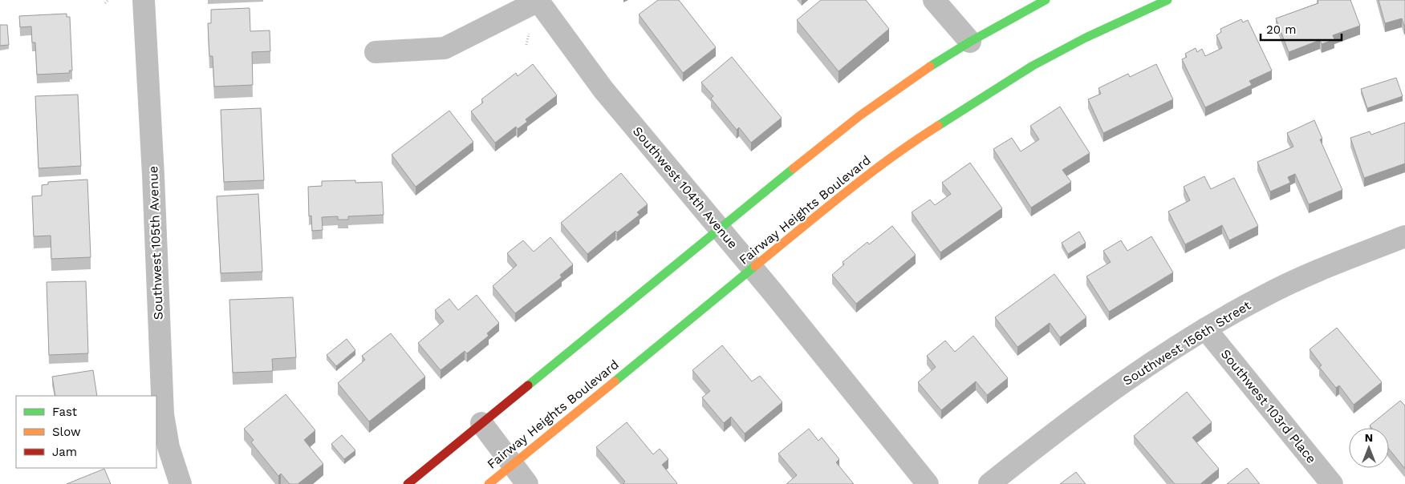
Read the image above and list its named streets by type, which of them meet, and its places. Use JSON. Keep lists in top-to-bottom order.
{
  "streets": {
    "street": [
      "Southwest 104th Avenue",
      "Fairway Heights Boulevard",
      "Southwest 105th Avenue",
      "Southwest 156th Street",
      "Southwest 103rd Place"
    ]
  },
  "crossings": [
    ["Southwest 104th Avenue", "Fairway Heights Boulevard"],
    ["Southwest 156th Street", "Southwest 103rd Place"]
  ],
  "legend": ["Fast", "Slow", "Jam"],
  "scale_bar": "20 m",
  "north": "top"
}
